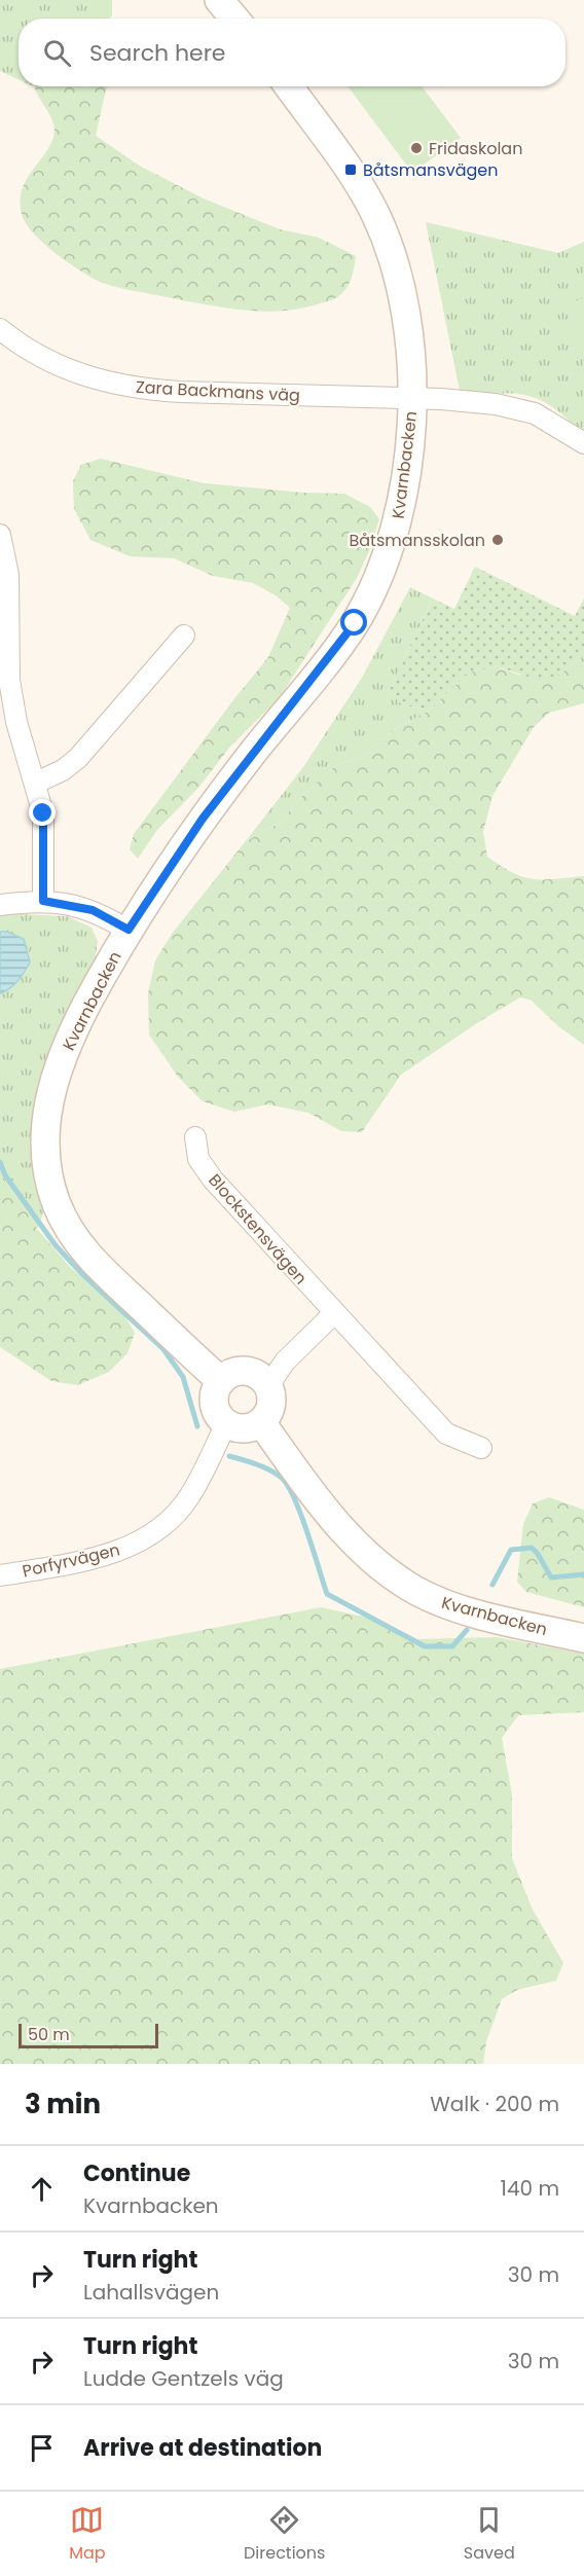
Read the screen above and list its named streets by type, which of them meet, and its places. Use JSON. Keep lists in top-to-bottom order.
{
  "streets": {
    "street": [
      "Zara Backmans väg",
      "Kvarnbacken",
      "Blockstensvägen",
      "Porfyrvägen"
    ]
  },
  "crossings": [
    ["Zara Backmans väg", "Kvarnbacken"],
    ["Kvarnbacken", "Porfyrvägen"]
  ],
  "places": {
    "other": ["Fridaskolan", "Båtsmansskolan"],
    "transit": ["Båtsmansvägen"]
  },
  "scale_bar": "50 m",
  "page": {
    "search": "Search here",
    "scale": "50 m",
    "heading": ["3 min", "Walk · 200 m"],
    "list": [
      ["Continue", "Kvarnbacken", "140 m"],
      ["Turn right", "Lahallsvägen", "30 m"],
      ["Turn right", "Ludde Gentzels väg", "30 m"],
      "Arrive at destination"
    ],
    "nav": ["Map", "Directions", "Saved"]
  }
}
